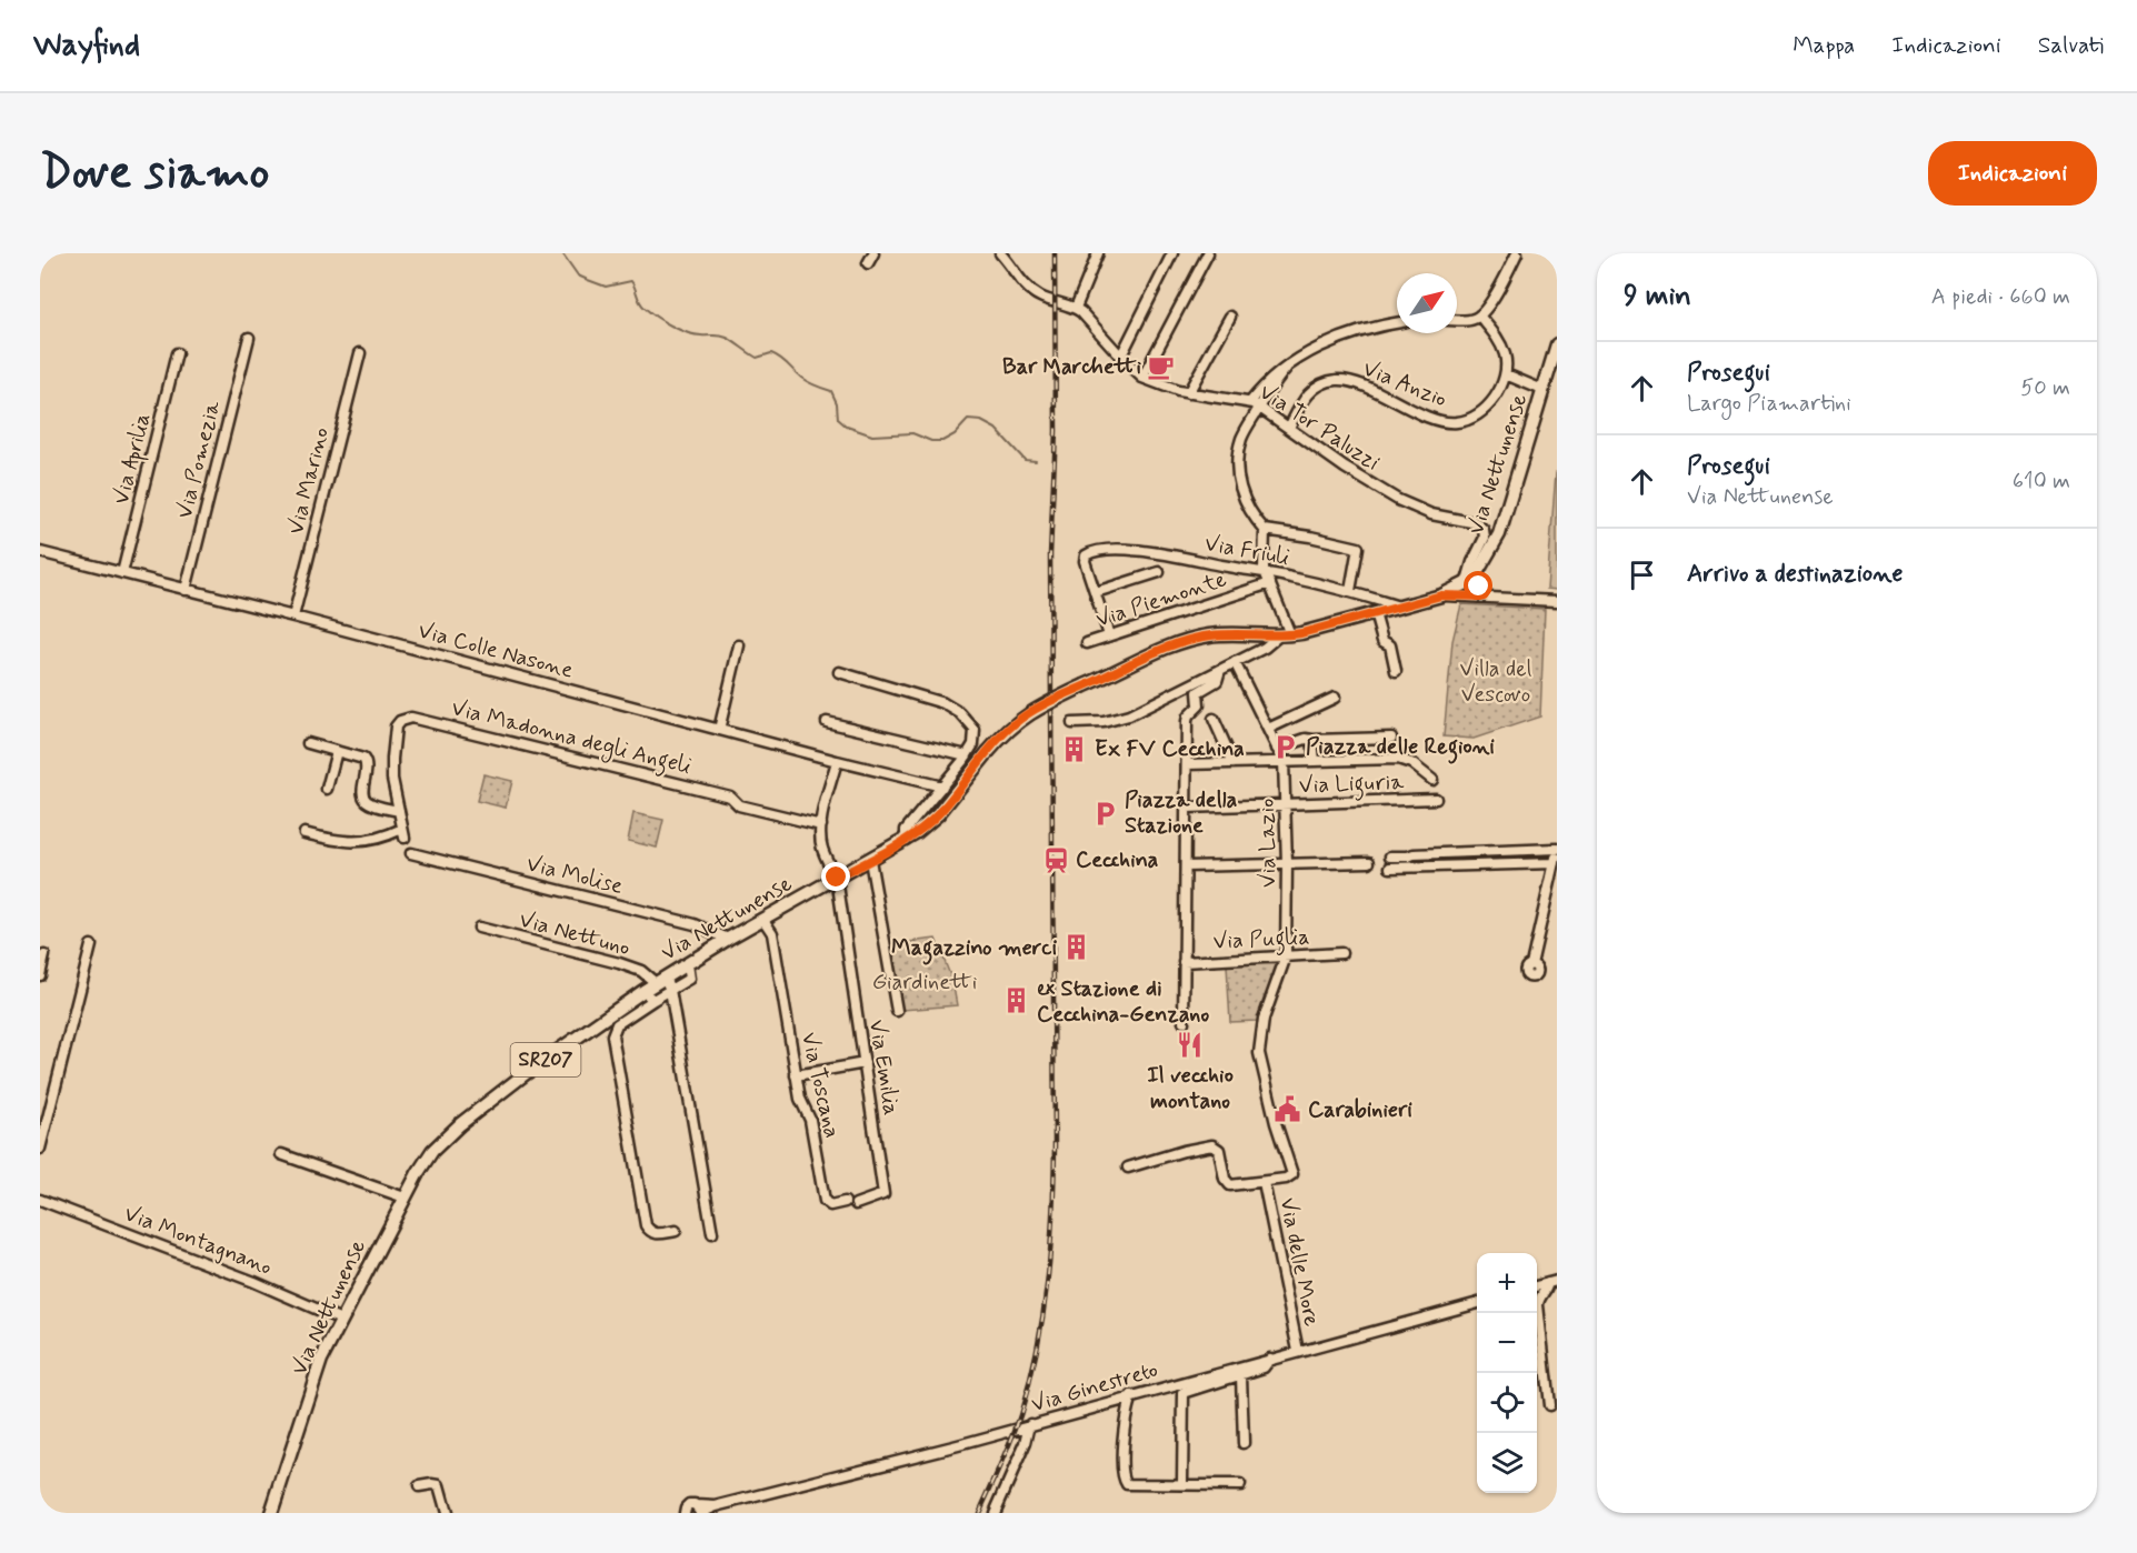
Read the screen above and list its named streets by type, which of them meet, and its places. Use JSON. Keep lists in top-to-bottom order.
{
  "streets": {
    "main road": ["Via Nettunense", "SR207"],
    "street": [
      "Via Anzio",
      "Via Tor Paluzzi",
      "Via Aprilia",
      "Via Pomezia",
      "Via Marino",
      "Via Friuli",
      "Via Piemonte",
      "Via Colle Nasone",
      "Via Madonna degli Angeli",
      "Via Liguria",
      "Via Lazio",
      "Via Molise",
      "Via Nettuno",
      "Via Puglia",
      "Via Emilia",
      "Via Toscana",
      "Via Montagnano",
      "Via delle More",
      "Via Ginestreto"
    ]
  },
  "crossings": [
    ["Via Anzio", "Via Tor Paluzzi"],
    ["Via Tor Paluzzi", "Via Nettunense"],
    ["Via Aprilia", "Via Colle Nasone"],
    ["Via Pomezia", "Via Colle Nasone"],
    ["Via Nettunense", "Via Friuli"],
    ["Via Nettunense", "Via Molise"],
    ["Via Nettunense", "Via Nettuno"],
    ["Via Nettunense", "Via Emilia"],
    ["Via Nettunense", "Via Toscana"],
    ["Via Nettunense", "Via Montagnano"],
    ["Via Marino", "Via Colle Nasone"],
    ["Via Friuli", "Via Piemonte"],
    ["Via Liguria", "Via Lazio"],
    ["Via Lazio", "Via Puglia"],
    ["Via Lazio", "Via delle More"],
    ["Via delle More", "Via Ginestreto"]
  ],
  "parks": ["Villa del Vescovo", "Giardinetti"],
  "places": {
    "cafe": ["Bar Marchetti"],
    "parking": ["Piazza delle Regioni", "Piazza della Stazione"],
    "building": ["Ex FV Cecchina", "Magazzino merci", "ex Stazione di Cecchina-Genzano"],
    "station": ["Cecchina"],
    "restaurant": ["Il vecchio montano"],
    "public building": ["Carabinieri"]
  },
  "north": "top right",
  "page": {
    "header": "Wayfind",
    "nav": ["Mappa", "Indicazioni", "Salvati"],
    "buttons": "Indicazioni",
    "title": "Dove siamo",
    "heading": ["9 min", "A piedi · 660 m"],
    "list": [
      ["Prosegui", "Largo Piamartini", "50 m"],
      ["Prosegui", "Via Nettunense", "610 m"],
      "Arrivo a destinazione"
    ],
    "map_buttons": ["+", "−"]
  }
}
